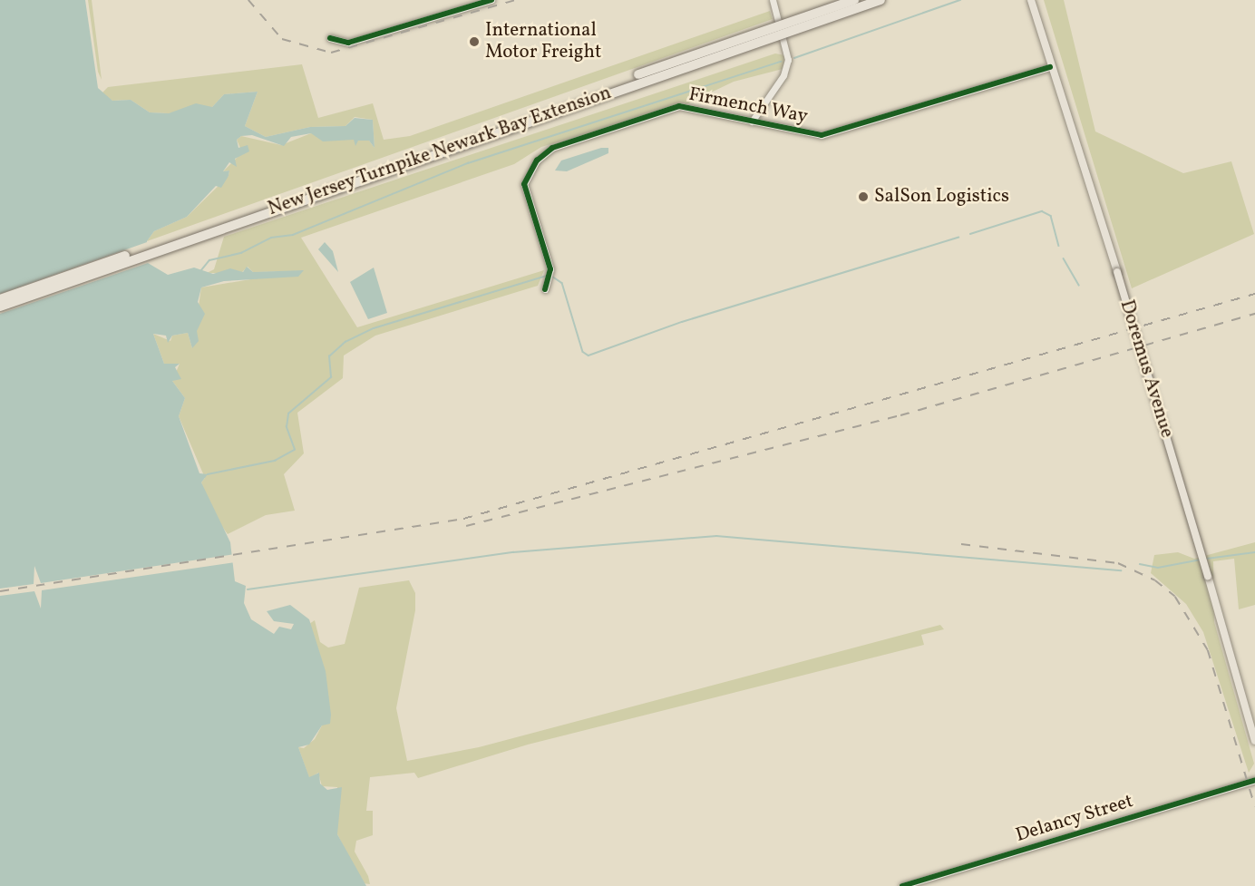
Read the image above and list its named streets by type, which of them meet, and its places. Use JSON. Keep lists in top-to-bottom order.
{
  "streets": {
    "highway": ["New Jersey Turnpike Newark Bay Extension"],
    "main road": ["Doremus Avenue"],
    "street": ["Firmench Way", "Delancy Street"]
  },
  "crossings": [
    ["Firmench Way", "Doremus Avenue"]
  ],
  "places": ["International Motor Freight", "SalSon Logistics"]
}
